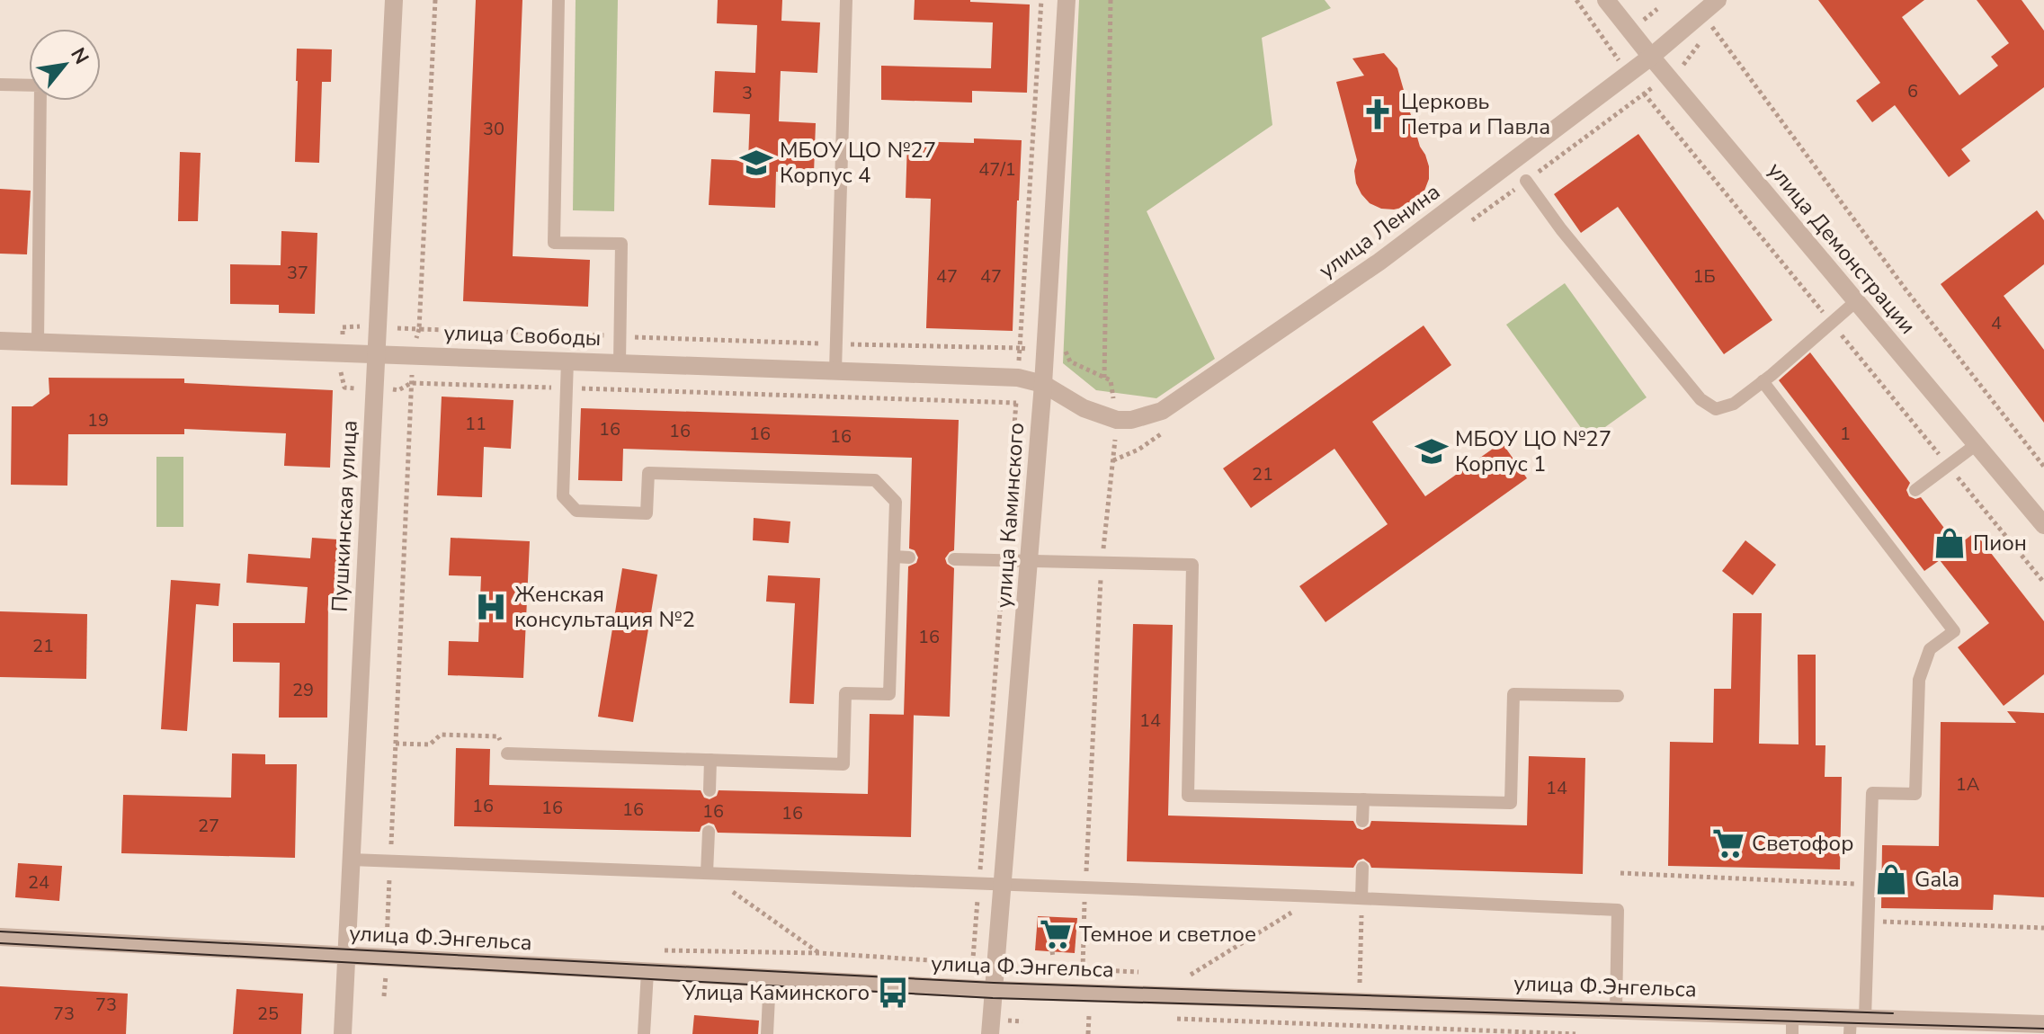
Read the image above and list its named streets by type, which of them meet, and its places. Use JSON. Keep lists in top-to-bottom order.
{
  "streets": {
    "street": [
      "улица Ленина",
      "улица Демонстрации",
      "улица Свободы",
      "улица Каминского",
      "Пушкинская улица",
      "улица Ф.Энгельса"
    ]
  },
  "crossings": [
    ["улица Ленина", "улица Демонстрации"],
    ["улица Ленина", "улица Свободы"],
    ["улица Ленина", "улица Каминского"],
    ["улица Свободы", "улица Каминского"],
    ["улица Свободы", "Пушкинская улица"],
    ["улица Каминского", "улица Ф.Энгельса"],
    ["Пушкинская улица", "улица Ф.Энгельса"]
  ],
  "places": {
    "church": ["Церковь Петра и Павла"],
    "school or university": ["МБОУ ЦО №27 Корпус 4", "МБОУ ЦО №27 Корпус 1"],
    "shop": ["Пион", "Gala"],
    "hospital": ["Женская консультация №2"],
    "supermarket": ["Светофор", "Темное и светлое"],
    "bus stop": ["Улица Каминского"]
  },
  "house_numbers": [
    "6",
    "3",
    "30",
    "47/1",
    "37",
    "47",
    "47",
    "1Б",
    "4",
    "19",
    "11",
    "16",
    "16",
    "16",
    "1",
    "16",
    "21",
    "16",
    "21",
    "29",
    "14",
    "1А",
    "14",
    "16",
    "16",
    "16",
    "16",
    "16",
    "27",
    "24",
    "73",
    "73",
    "25"
  ],
  "north": "top right"
}
